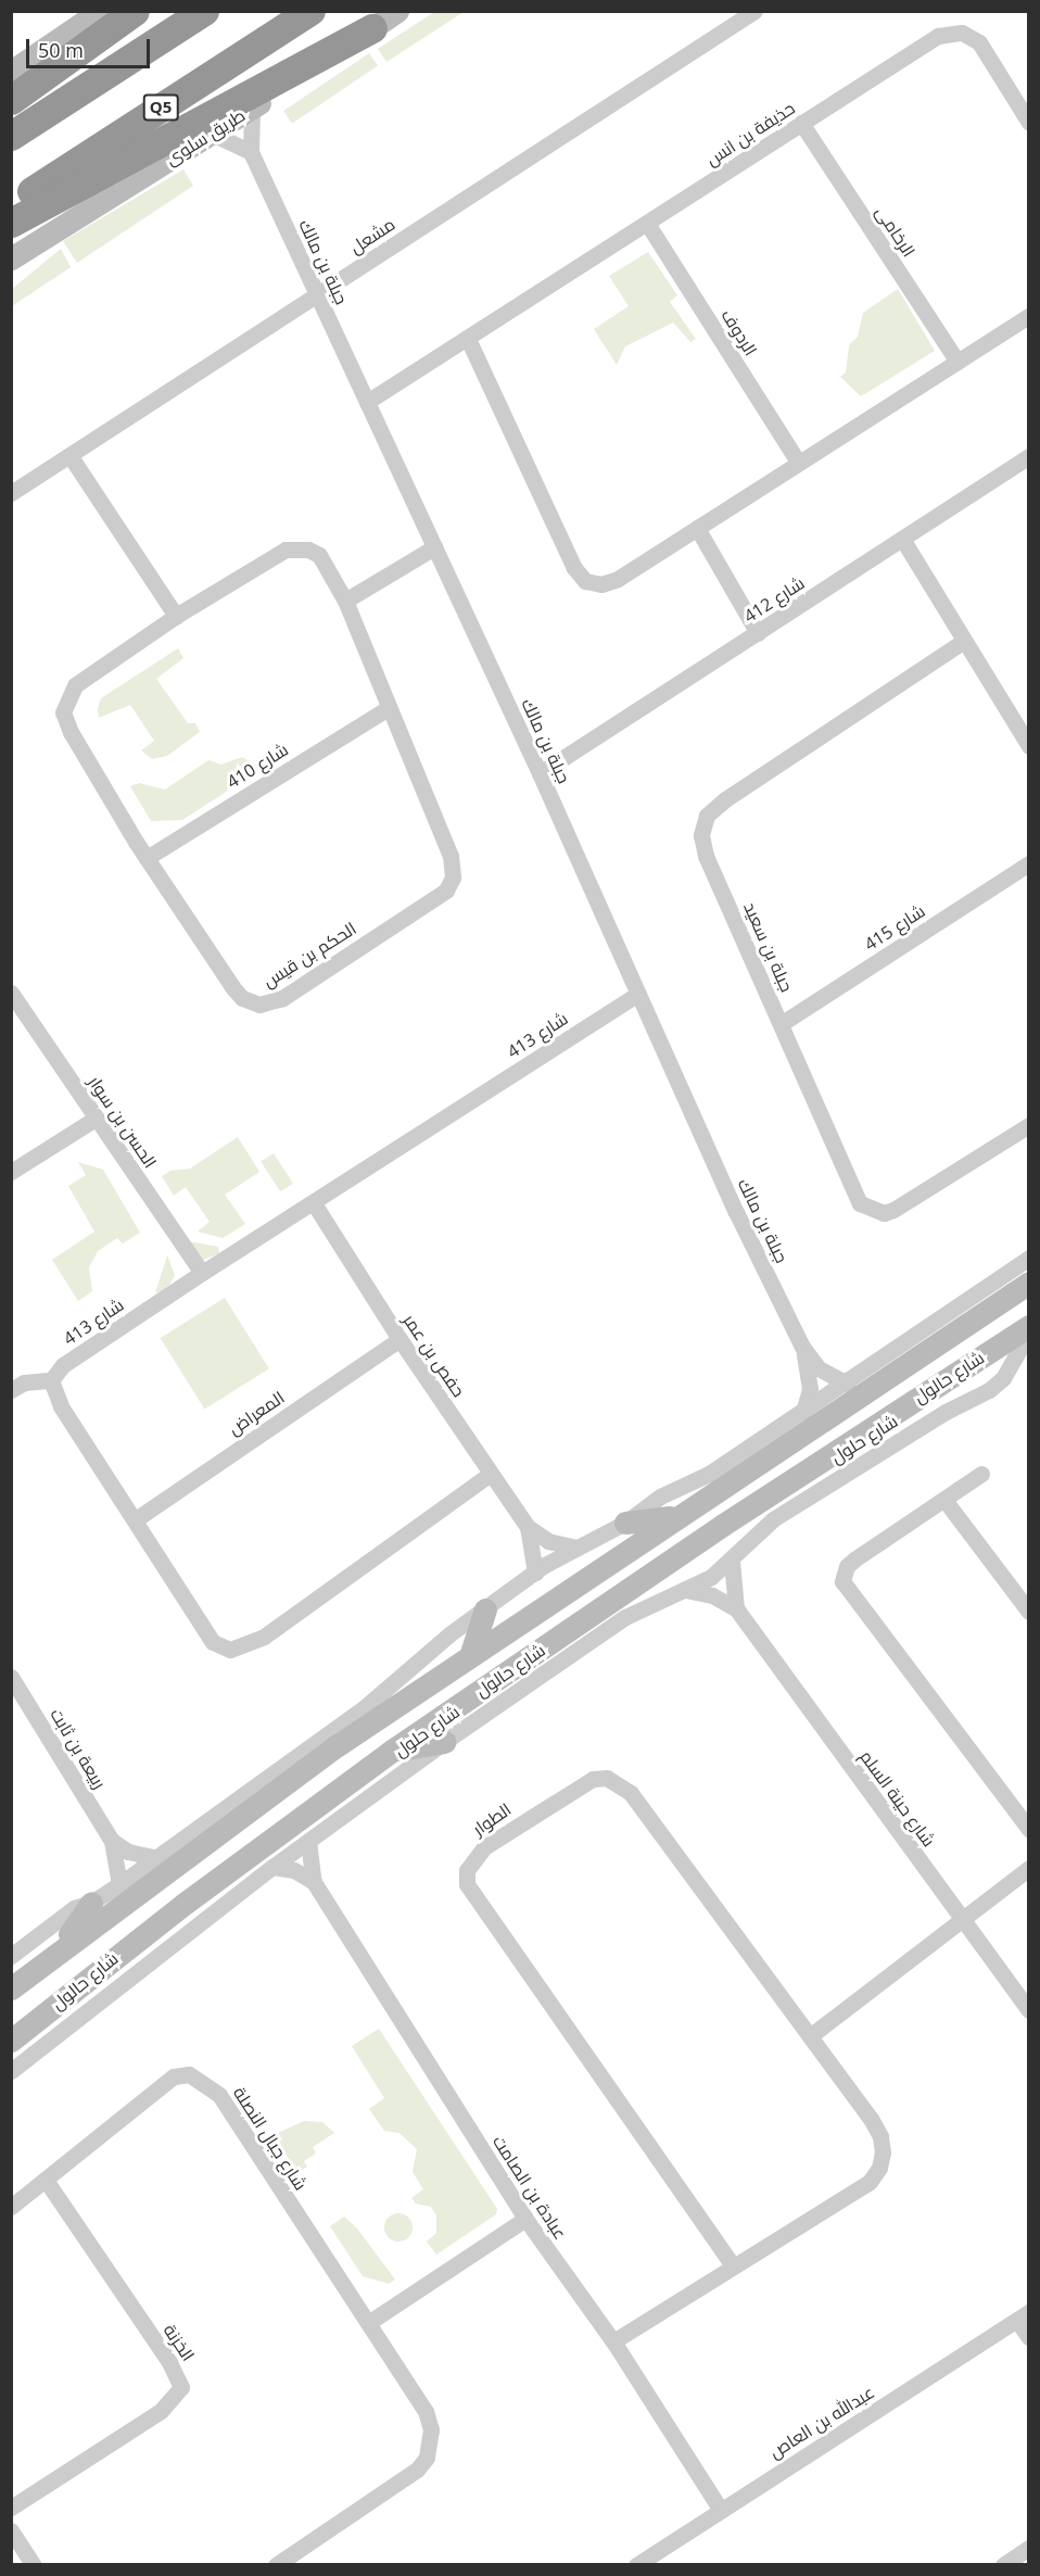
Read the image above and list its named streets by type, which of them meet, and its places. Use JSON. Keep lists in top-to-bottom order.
{
  "streets": {
    "highway": ["Q5"],
    "main road": ["طريق سلوى", "شارع حالول"],
    "street": [
      "حذيفة بن انس",
      "الرخامى",
      "مشعل",
      "جبلة بن مالك",
      "الردوف",
      "شارع 412",
      "شارع 410",
      "شارع 415",
      "جبلة بن سعيد",
      "الحكم بن قيس",
      "شارع 413",
      "الحسن بن سوار",
      "حفص بن عمر",
      "المعراض",
      "شارع حلول",
      "ربيعة بن ثابت",
      "شارع حينة السلم",
      "الطوار",
      "شارع جبال النصلة",
      "عبادة بن الصامت",
      "الخزنة",
      "عبدالله بن العاص"
    ]
  },
  "crossings": [
    ["حذيفة بن انس", "الرخامى"],
    ["حذيفة بن انس", "جبلة بن مالك"],
    ["حذيفة بن انس", "الردوف"],
    ["طريق سلوى", "جبلة بن مالك"],
    ["مشعل", "جبلة بن مالك"],
    ["جبلة بن مالك", "شارع 412"],
    ["جبلة بن مالك", "شارع 413"],
    ["شارع 410", "الحكم بن قيس"],
    ["شارع 415", "جبلة بن سعيد"],
    ["شارع 413", "الحسن بن سوار"],
    ["شارع 413", "حفص بن عمر"],
    ["حفص بن عمر", "المعراض"],
    ["شارع حلول", "شارع حينة السلم"],
    ["شارع حلول", "عبادة بن الصامت"],
    ["الطوار", "عبادة بن الصامت"],
    ["شارع جبال النصلة", "الخزنة"],
    ["عبادة بن الصامت", "عبدالله بن العاص"]
  ],
  "scale_bar": "50 m"
}
